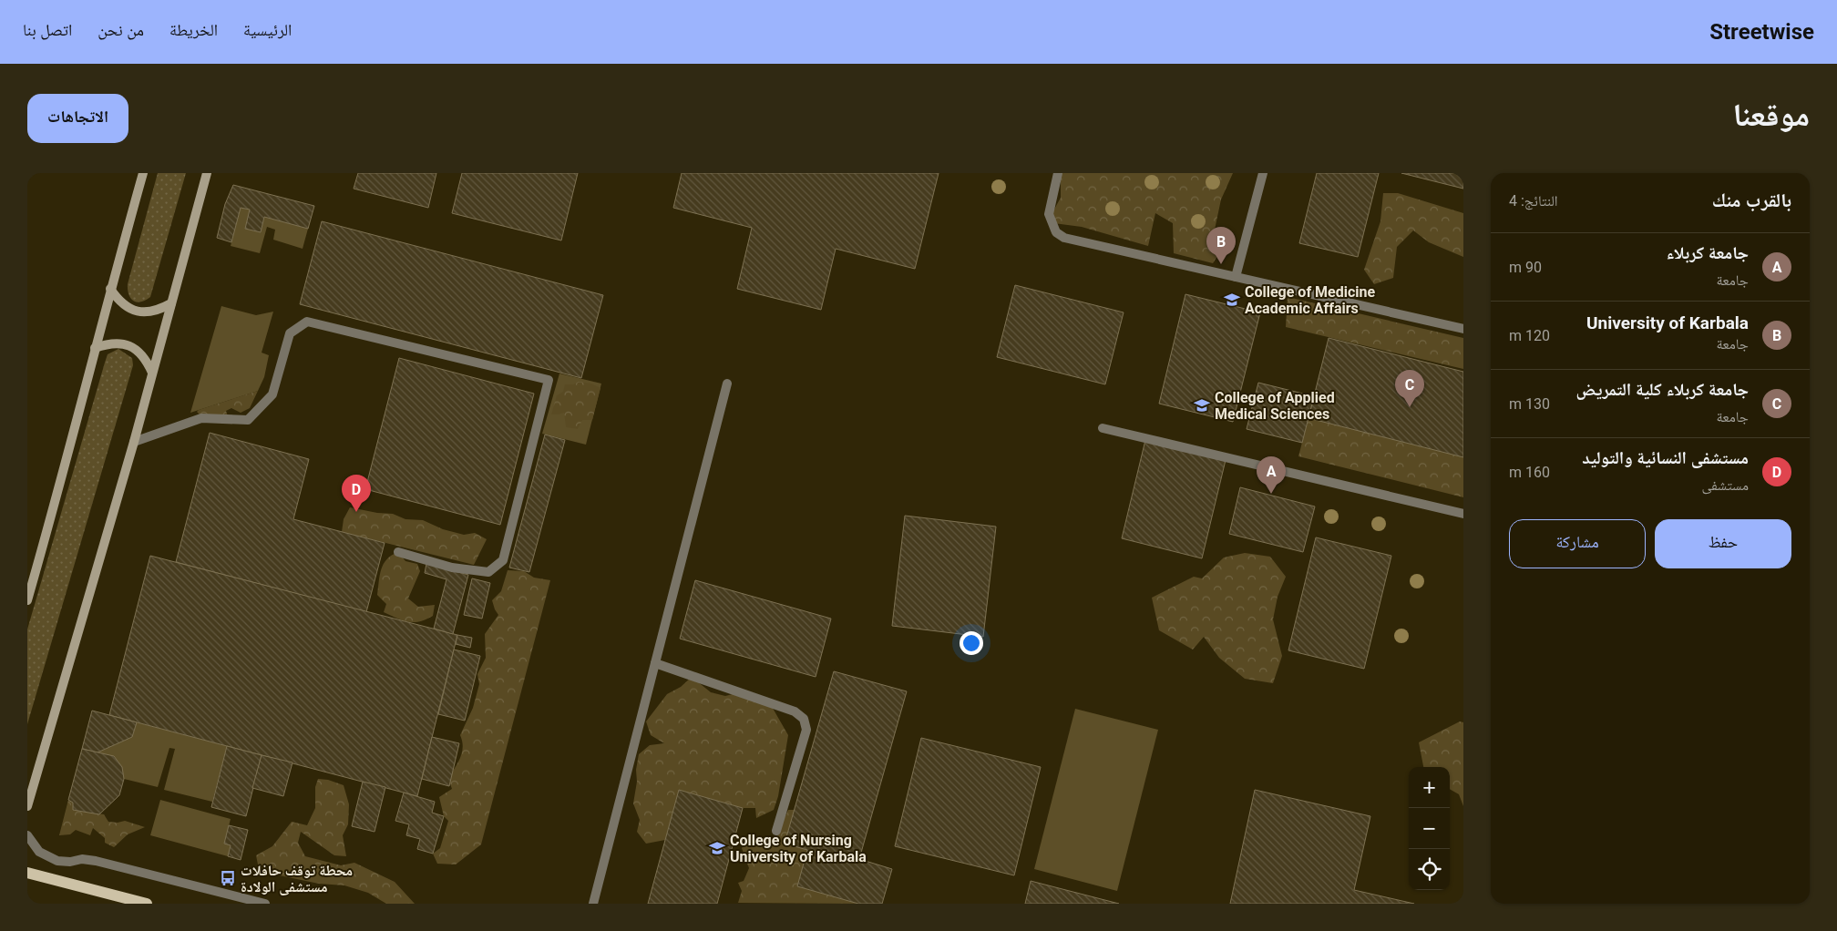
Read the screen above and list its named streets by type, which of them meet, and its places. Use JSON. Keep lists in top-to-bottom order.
{
  "places": {
    "school or university": ["College of Medicine Academic Affairs", "College of Applied Medical Sciences", "College of Nursing University of Karbala"],
    "bus stop": ["محطة توقف حافلات مستشفى الولادة"]
  },
  "page": {
    "header": "Streetwise",
    "nav": [
      "الرئيسية",
      "الخريطة",
      "من نحن",
      "اتصل بنا"
    ],
    "title": "موقعنا",
    "buttons": [
      "الاتجاهات",
      ["حفظ", "مشاركة"]
    ],
    "heading": ["بالقرب منك", "النتائج: 4"],
    "pins": [
      "B",
      "C",
      "A",
      "D"
    ],
    "list": [
      {
        "mark": "A",
        "name": "جامعة كربلاء",
        "note": "جامعة",
        "value": "90 m"
      },
      {
        "mark": "B",
        "name": "University of Karbala",
        "note": "جامعة",
        "value": "120 m"
      },
      {
        "mark": "C",
        "name": "جامعة كربلاء كلية التمريض",
        "note": "جامعة",
        "value": "130 m"
      },
      {
        "mark": "D",
        "name": "مستشفى النسائية والتوليد",
        "note": "مستشفى",
        "value": "160 m"
      }
    ],
    "map_buttons": ["+", "−"]
  }
}
